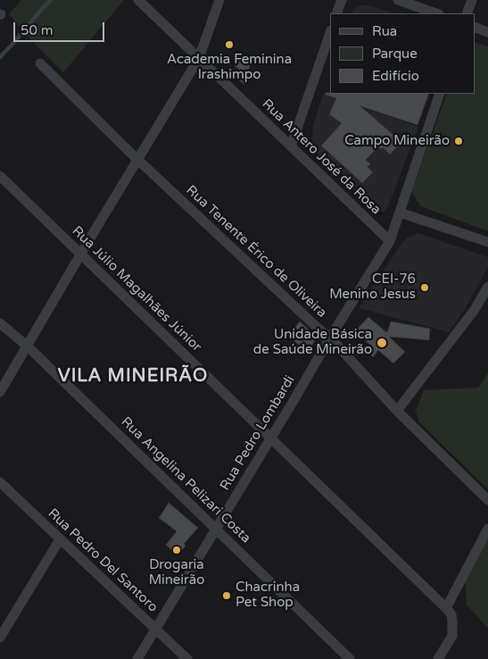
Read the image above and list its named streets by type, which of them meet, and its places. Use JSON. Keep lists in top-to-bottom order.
{
  "streets": {
    "street": [
      "Rua Antero José da Rosa",
      "Rua Tenente Érico de Oliveira",
      "Rua Júlio Magalhães Júnior",
      "Rua Pedro Lombardi",
      "Rua Angelina Pelizari Costa",
      "Rua Pedro Del Santoro"
    ]
  },
  "crossings": [
    ["Rua Antero José da Rosa", "Rua Pedro Lombardi"],
    ["Rua Tenente Érico de Oliveira", "Rua Pedro Lombardi"],
    ["Rua Júlio Magalhães Júnior", "Rua Pedro Lombardi"],
    ["Rua Pedro Lombardi", "Rua Angelina Pelizari Costa"],
    ["Rua Pedro Lombardi", "Rua Pedro Del Santoro"]
  ],
  "districts": ["VILA MINEIRÃO"],
  "places": [
    "Academia Feminina Irashimpo",
    "Campo Mineirão",
    "CEI-76 Menino Jesus",
    "Unidade Básica de Saúde Mineirão",
    "Drogaria Mineirão",
    "Chacrinha Pet Shop"
  ],
  "legend": ["Rua", "Parque", "Edifício"],
  "scale_bar": "50 m"
}
